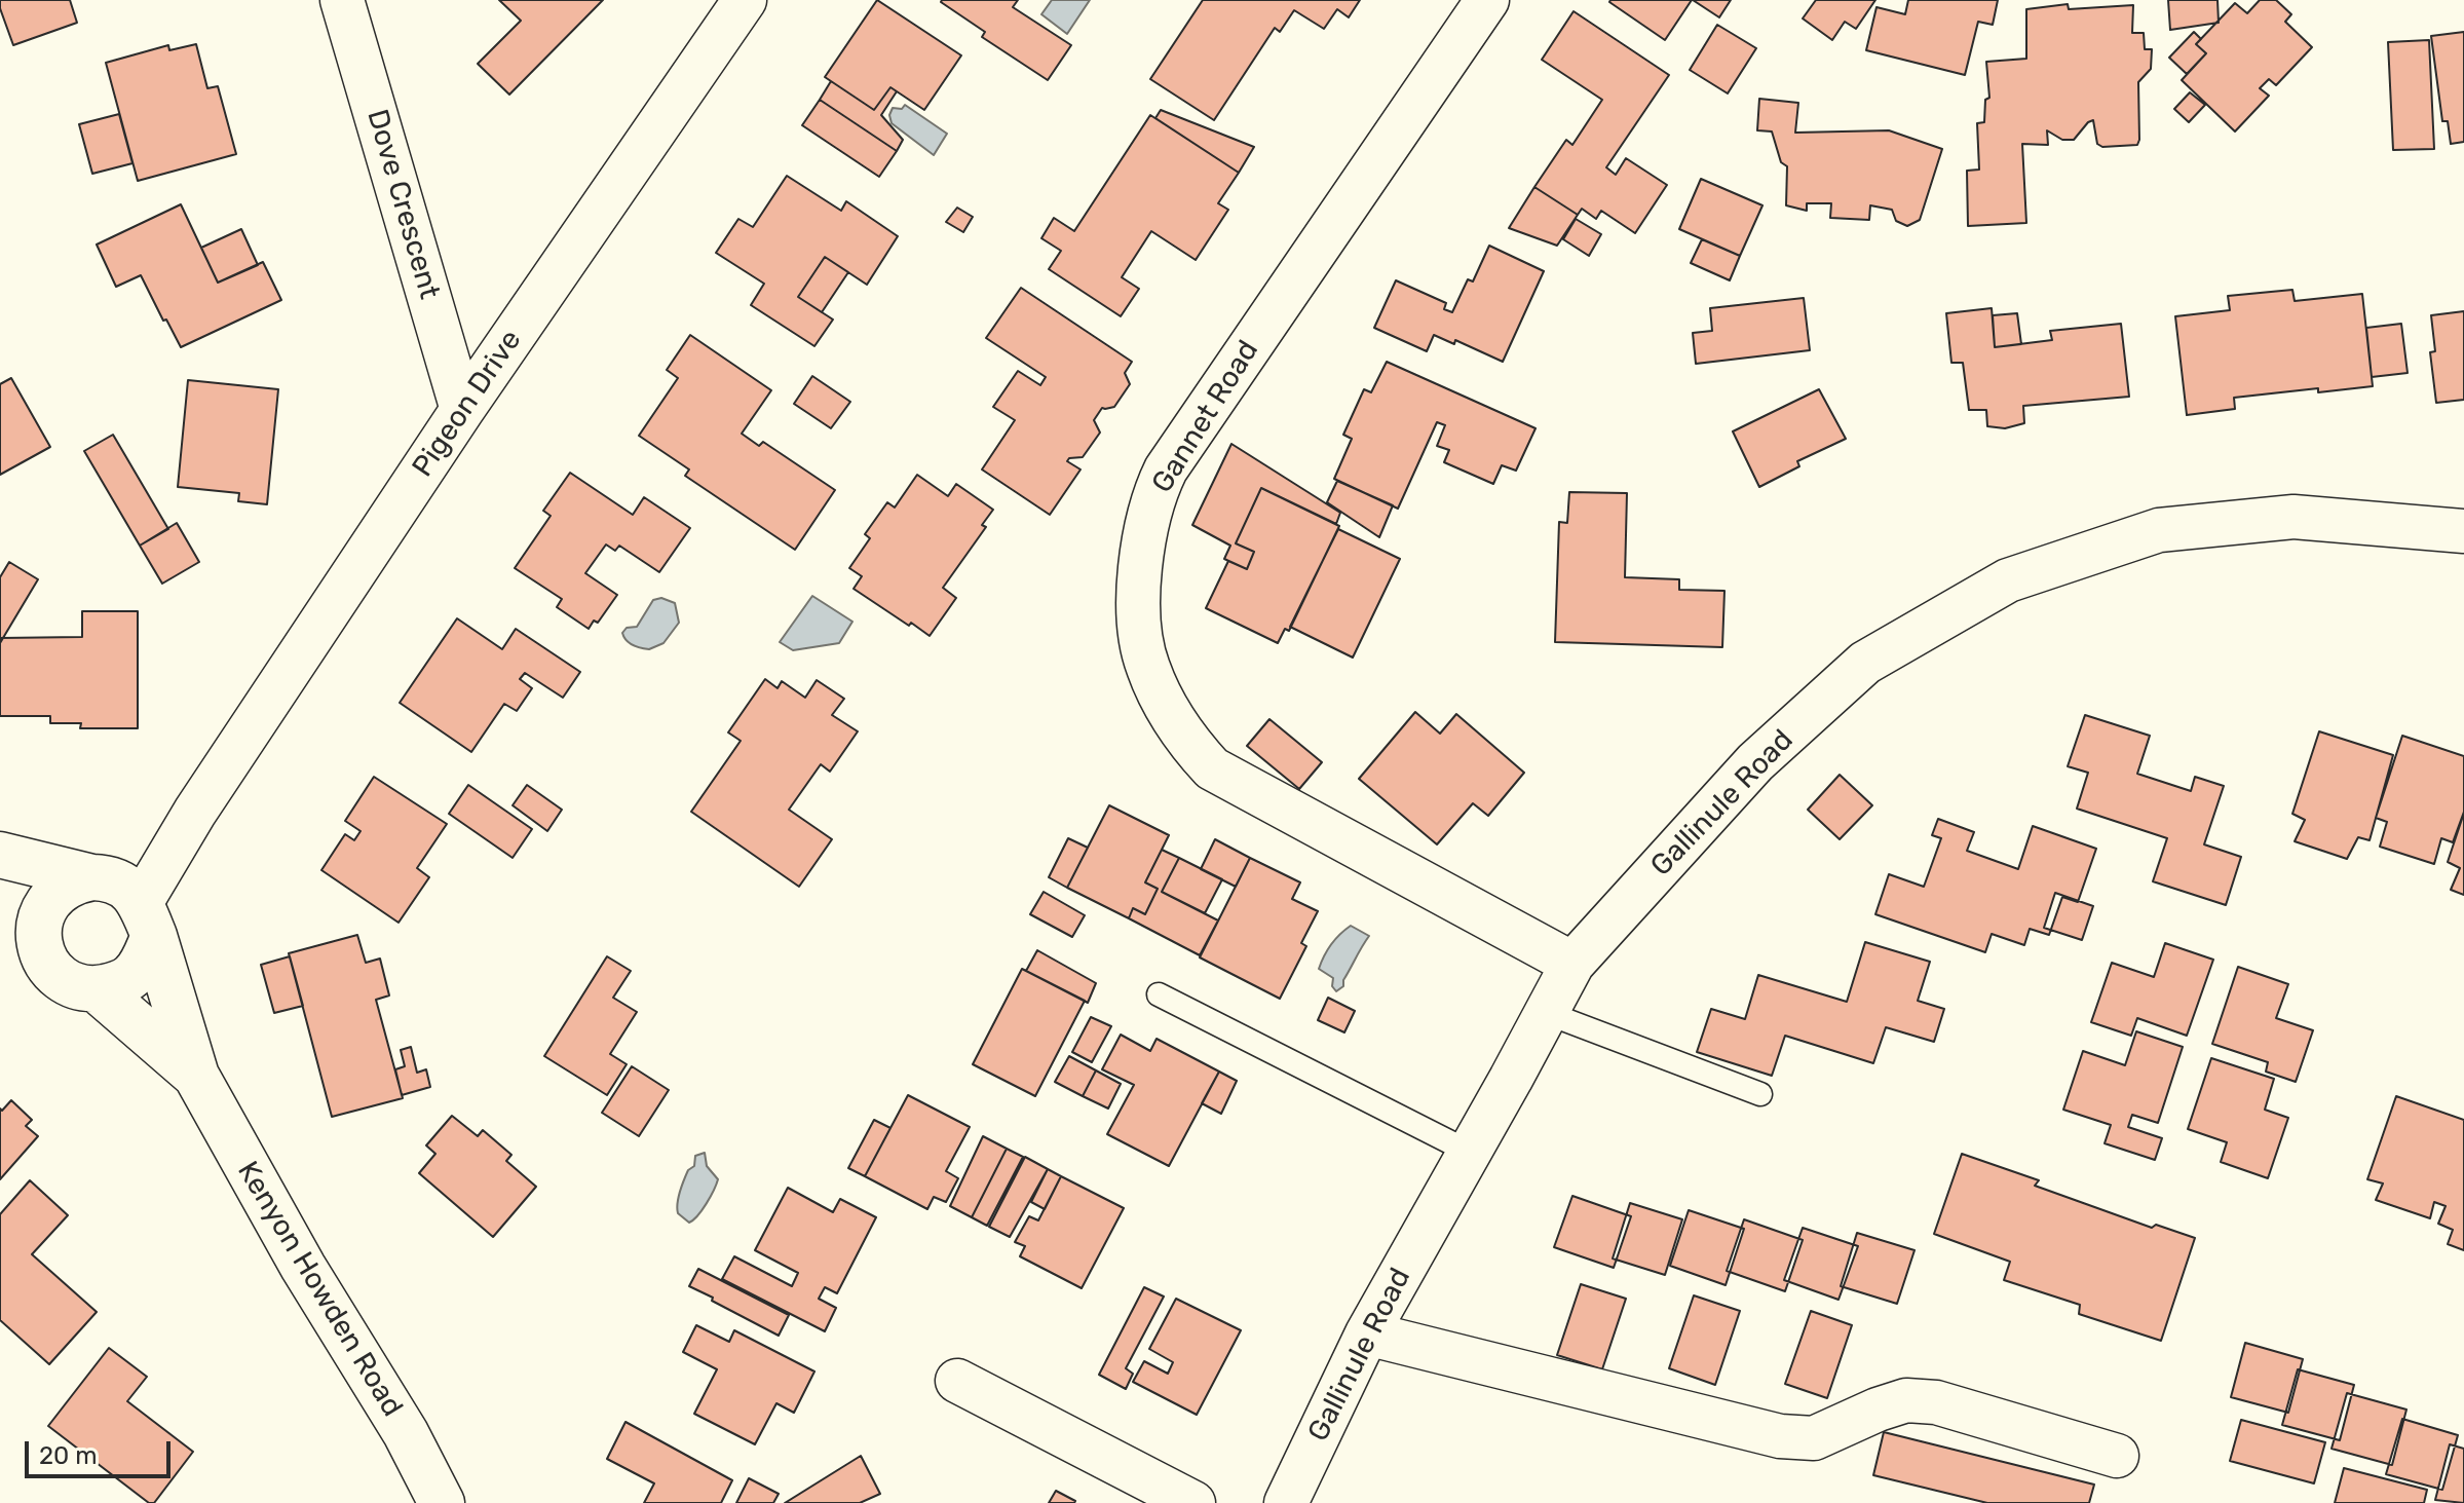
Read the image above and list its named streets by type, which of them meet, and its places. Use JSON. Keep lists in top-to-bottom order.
{
  "streets": {
    "street": [
      "Dove Crescent",
      "Pigeon Drive",
      "Gannet Road",
      "Gallinule Road",
      "Kenyon Howden Road"
    ]
  },
  "crossings": [
    ["Dove Crescent", "Pigeon Drive"],
    ["Pigeon Drive", "Kenyon Howden Road"],
    ["Gannet Road", "Gallinule Road"]
  ],
  "scale_bar": "20 m"
}
